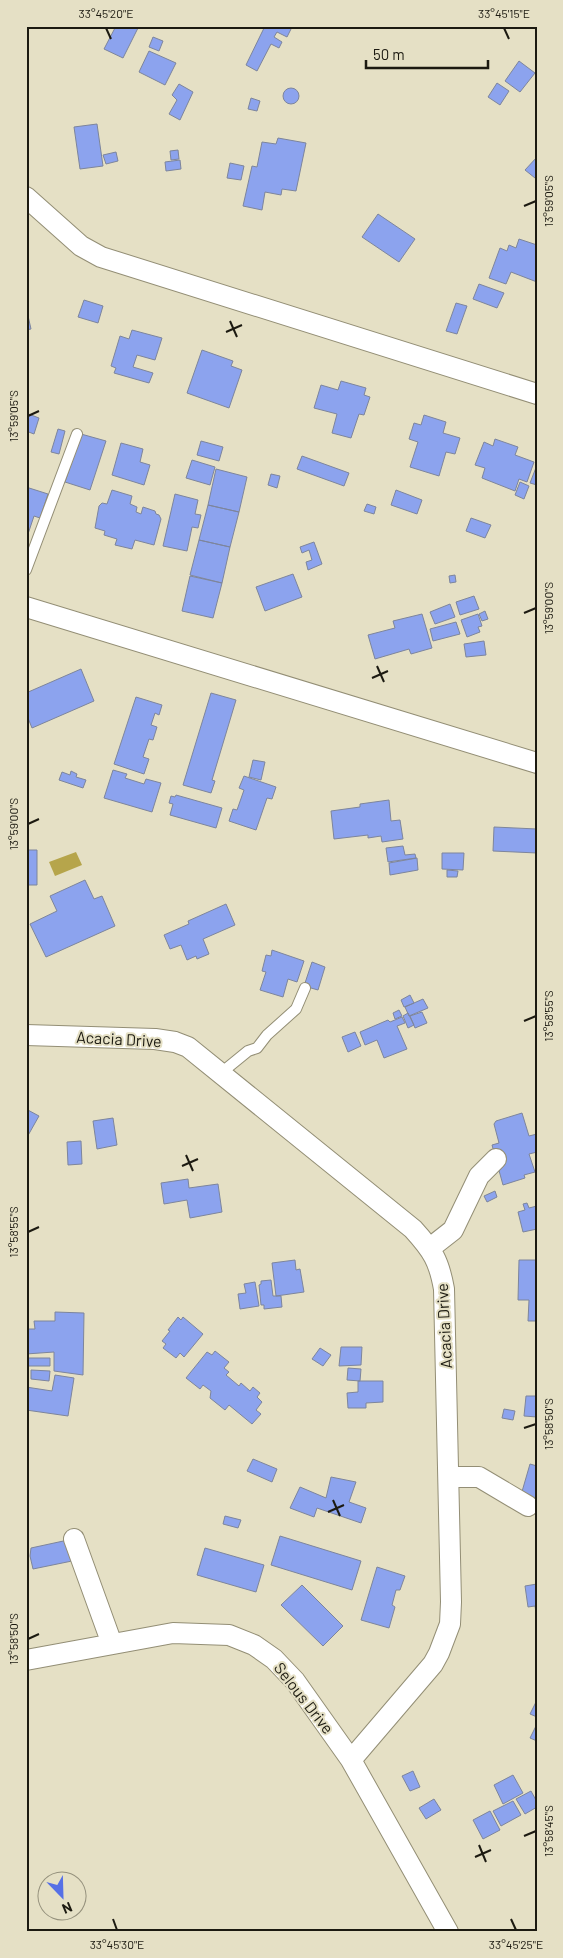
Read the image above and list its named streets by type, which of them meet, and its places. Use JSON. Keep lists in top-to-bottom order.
{
  "streets": {
    "street": ["Acacia Drive", "Selous Drive"]
  },
  "crossings": [
    ["Acacia Drive", "Selous Drive"]
  ],
  "scale_bar": "50 m",
  "north": "bottom right",
  "coordinates": [
    "33°45'20\"E",
    "33°45'15\"E",
    "13°59'05\"S",
    "13°59'00\"S",
    "13°58'55\"S",
    "13°58'50\"S",
    "13°58'45\"S",
    "33°45'30\"E",
    "33°45'25\"E"
  ]
}
